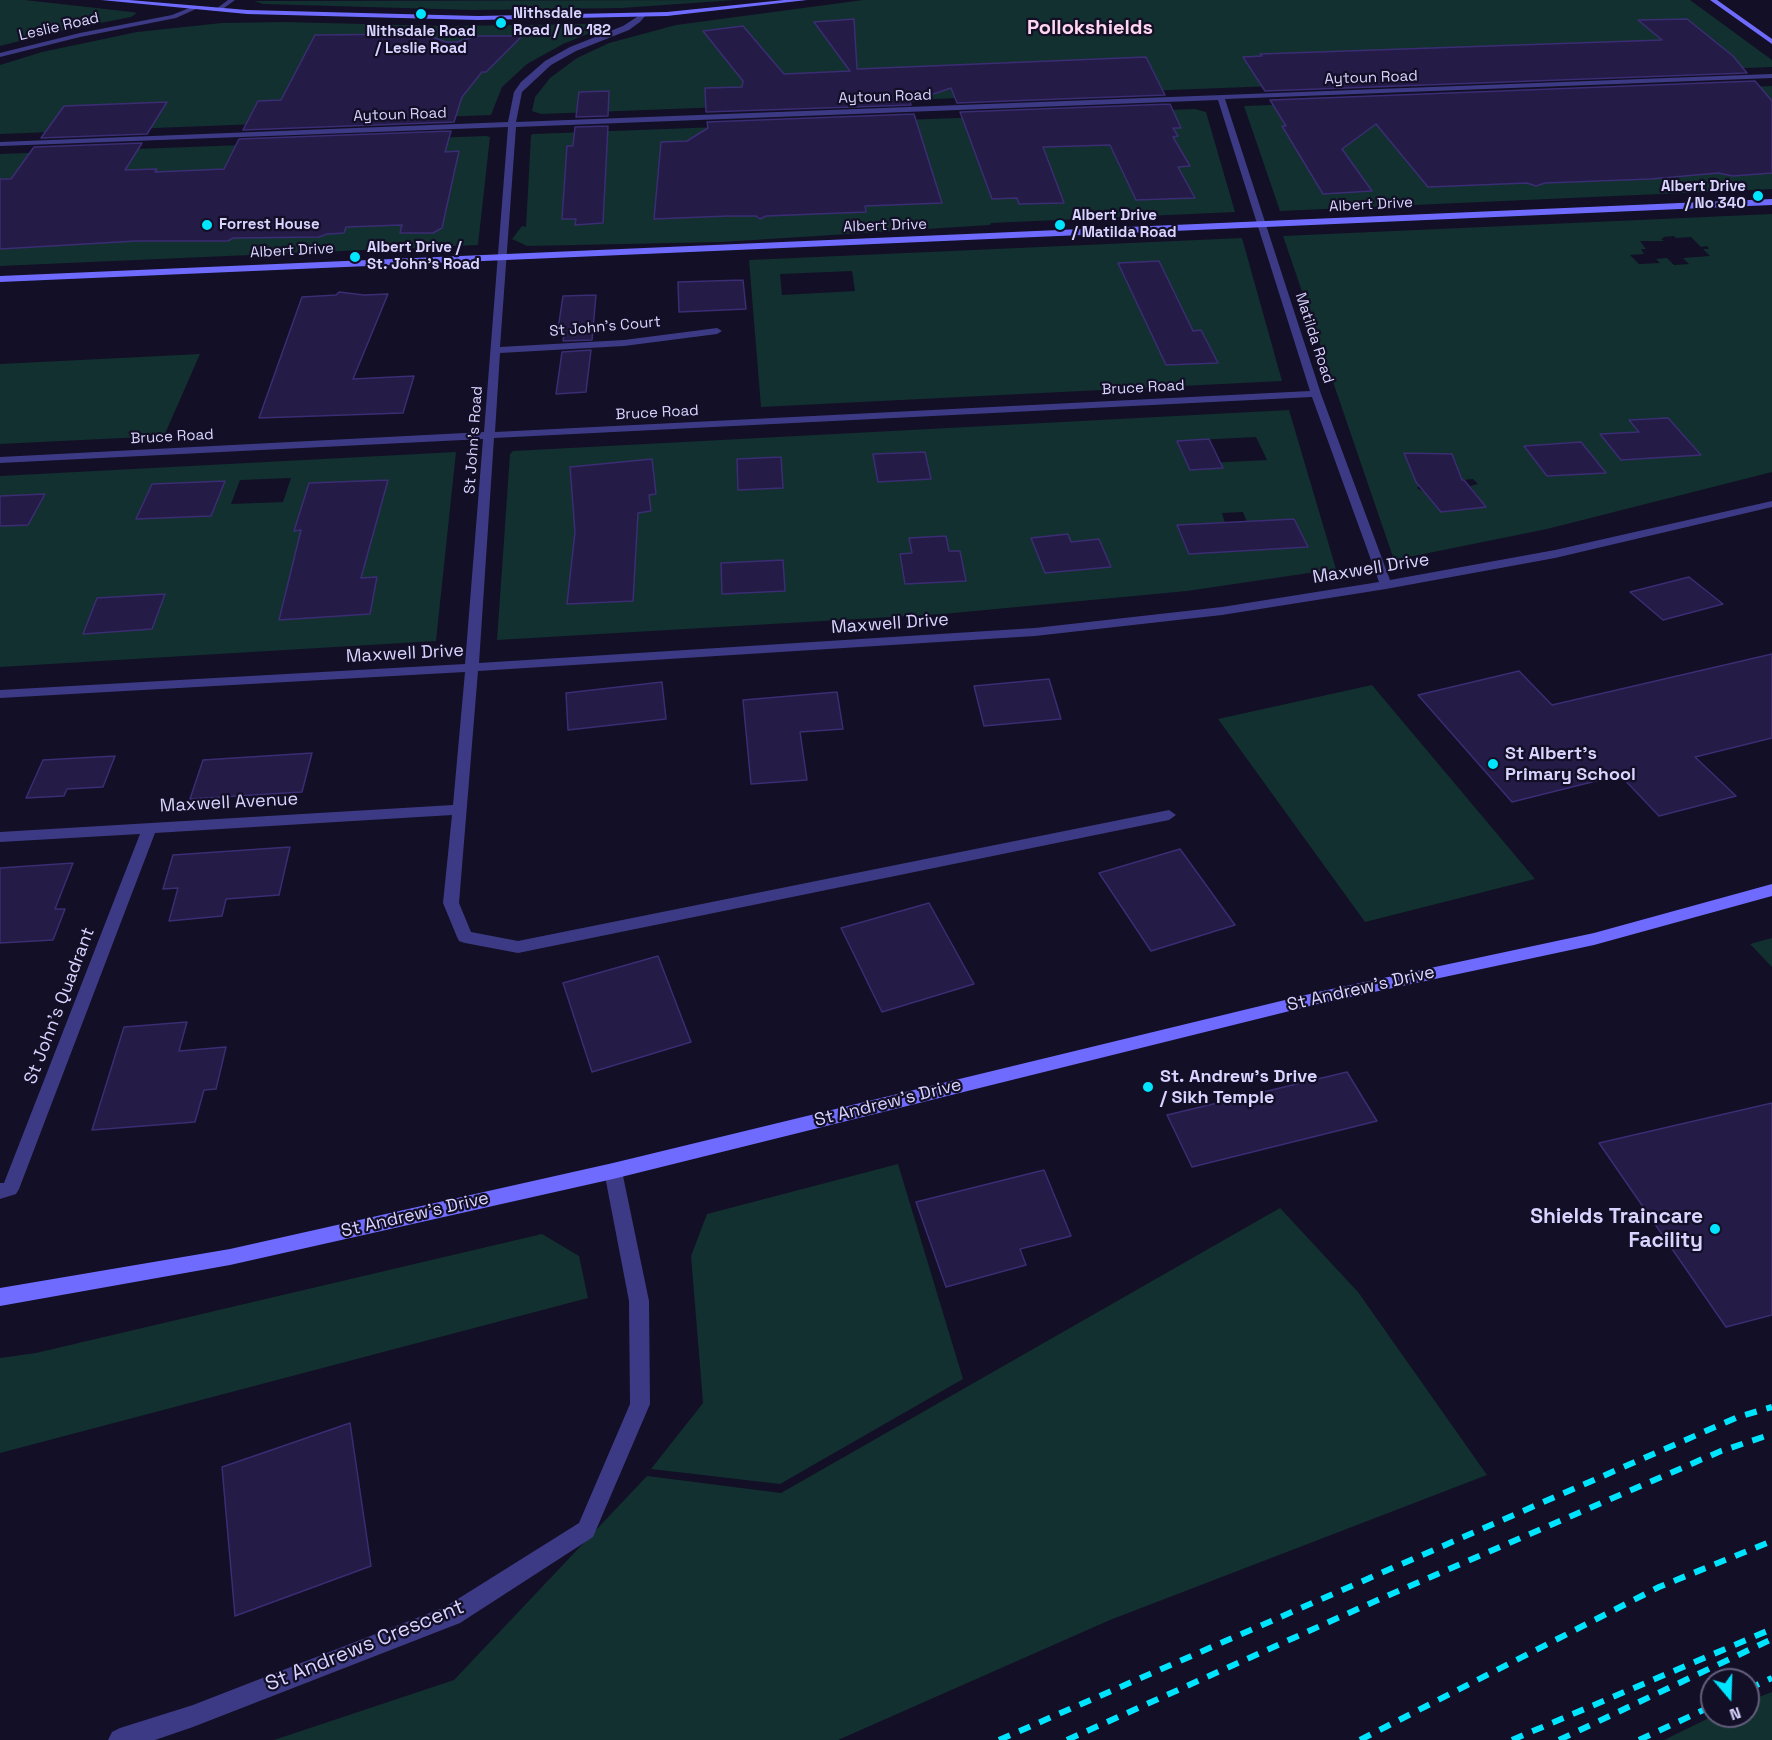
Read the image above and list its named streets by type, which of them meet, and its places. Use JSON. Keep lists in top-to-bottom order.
{
  "streets": {
    "street": [
      "Leslie Road",
      "Aytoun Road",
      "Albert Drive",
      "St John's Court",
      "Matilda Road",
      "Bruce Road",
      "St John's Road",
      "Maxwell Drive",
      "Maxwell Avenue",
      "St Andrew's Drive",
      "St John's Quadrant",
      "St Andrews Crescent"
    ]
  },
  "crossings": [
    ["Aytoun Road", "Matilda Road"],
    ["Aytoun Road", "St John's Road"],
    ["Albert Drive", "Matilda Road"],
    ["Albert Drive", "St John's Road"],
    ["St John's Court", "St John's Road"],
    ["Matilda Road", "Bruce Road"],
    ["Matilda Road", "Maxwell Drive"],
    ["Bruce Road", "St John's Road"],
    ["St John's Road", "Maxwell Drive"],
    ["St John's Road", "Maxwell Avenue"],
    ["Maxwell Avenue", "St John's Quadrant"],
    ["St Andrew's Drive", "St Andrews Crescent"]
  ],
  "districts": ["Pollokshields"],
  "places": [
    "Nithsdale Road / Leslie Road",
    "Nithsdale Road / No 182",
    "Albert Drive / No 340",
    "Forrest House",
    "Albert Drive / Matilda Road",
    "Albert Drive / St. John's Road",
    "St Albert's Primary School",
    "St. Andrew's Drive / Sikh Temple",
    "Shields Traincare Facility"
  ],
  "north": "bottom"
}
